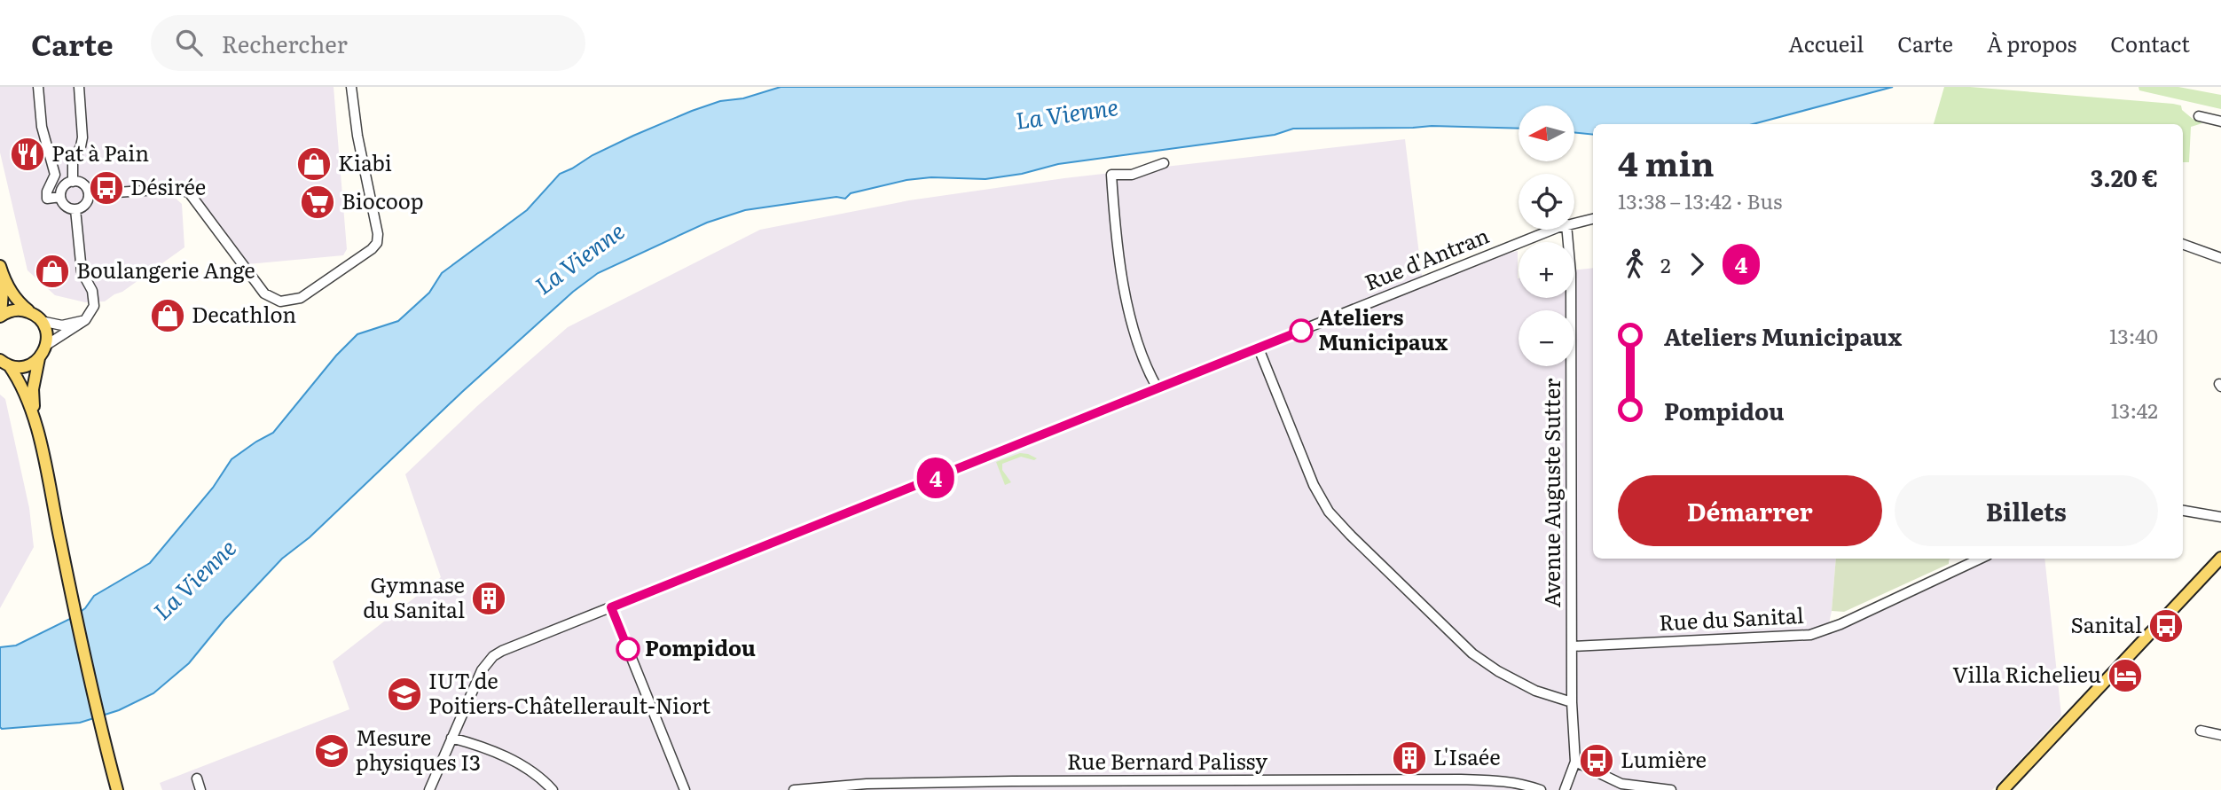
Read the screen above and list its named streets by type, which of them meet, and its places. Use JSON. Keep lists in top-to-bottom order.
{
  "streets": {
    "street": [
      "Rue d'Antran",
      "Avenue Auguste Sutter",
      "Rue du Sanital",
      "Rue Bernard Palissy"
    ]
  },
  "crossings": [
    ["Avenue Auguste Sutter", "Rue du Sanital"]
  ],
  "water": ["La Vienne"],
  "places": {
    "restaurant": ["Pat à Pain"],
    "shop": ["Kiabi", "Boulangerie Ange", "Decathlon"],
    "bus stop": ["Désirée", "Sanital", "Lumière"],
    "supermarket": ["Biocoop"],
    "other": ["Ateliers Municipaux", "Pompidou"],
    "building": ["Gymnase du Sanital", "L'Isaée"],
    "hotel": ["Villa Richelieu"],
    "school or university": ["IUT de Poitiers-Châtellerault-Niort", "Mesure physiques I3"]
  },
  "lines": ["bus line 4"],
  "north": "left",
  "page": {
    "header": "Carte",
    "search": "Rechercher",
    "nav": [
      "Accueil",
      "Carte",
      "À propos",
      "Contact"
    ],
    "on_map": "4",
    "map_buttons": ["+", "−"],
    "heading": ["4 min", "13:38 – 13:42 · Bus", "3.20 €"],
    "legs": ["2", "4"],
    "list": [
      {
        "name": "Ateliers Municipaux",
        "value": "13:40"
      },
      {
        "name": "Pompidou",
        "value": "13:42"
      }
    ],
    "buttons": ["Démarrer", "Billets"]
  }
}
